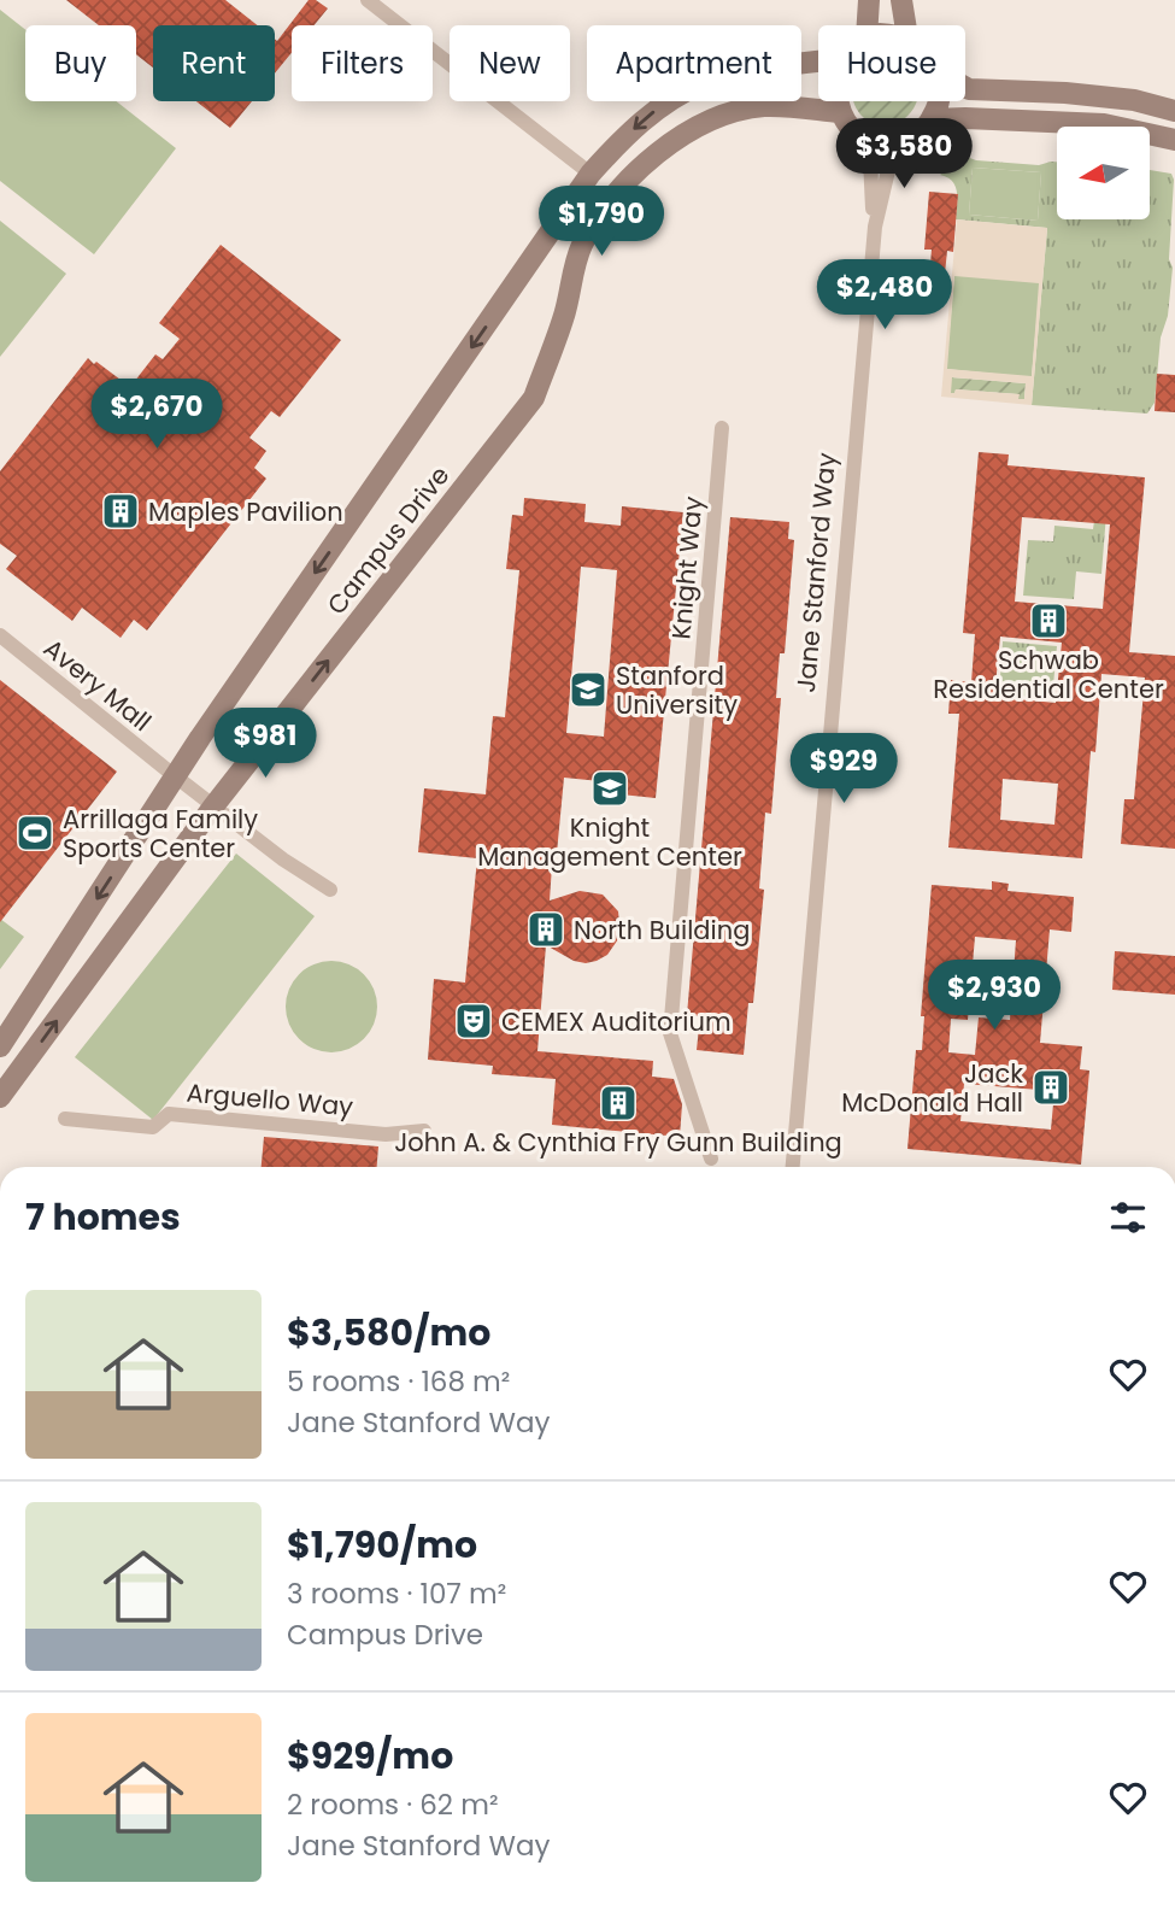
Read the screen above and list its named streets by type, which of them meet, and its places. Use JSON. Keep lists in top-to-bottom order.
{
  "streets": {
    "street": [
      "Campus Drive",
      "Knight Way",
      "Jane Stanford Way",
      "Avery Mall",
      "Arguello Way"
    ]
  },
  "crossings": [
    ["Campus Drive", "Jane Stanford Way"]
  ],
  "places": {
    "building": [
      "Maples Pavilion",
      "Schwab Residential Center",
      "North Building",
      "Jack McDonald Hall",
      "John A. & Cynthia Fry Gunn Building"
    ],
    "school or university": ["Stanford University", "Knight Management Center"],
    "sports": ["Arrillaga Family Sports Center"],
    "theatre": ["CEMEX Auditorium"]
  },
  "north": "left",
  "page": {
    "chip": [
      "Buy",
      "Rent",
      "Filters",
      "New",
      "Apartment",
      "House"
    ],
    "price": [
      "$3,580",
      "$1,790",
      "$2,480",
      "$2,670",
      "$981",
      "$929",
      "$2,930"
    ],
    "heading": "7 homes",
    "list": [
      {
        "name": "$3,580/mo",
        "note": "5 rooms · 168 m² · Jane Stanford Way"
      },
      {
        "name": "$1,790/mo",
        "note": "3 rooms · 107 m² · Campus Drive"
      },
      {
        "name": "$929/mo",
        "note": "2 rooms · 62 m² · Jane Stanford Way"
      }
    ]
  }
}
